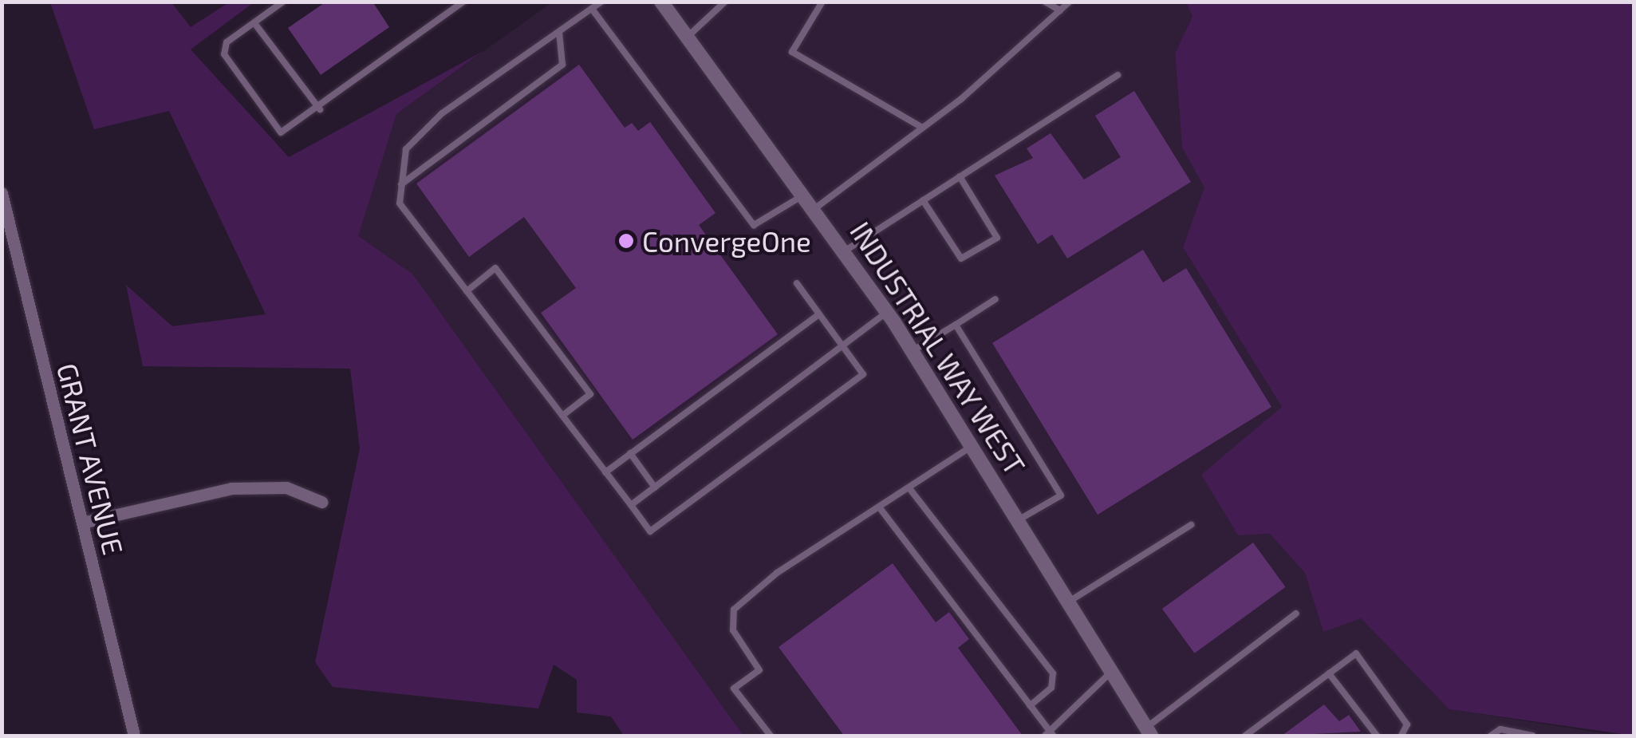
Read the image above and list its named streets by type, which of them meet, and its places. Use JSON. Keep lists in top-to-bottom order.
{
  "streets": {
    "street": ["INDUSTRIAL WAY WEST", "GRANT AVENUE"]
  },
  "places": ["ConvergeOne"]
}
